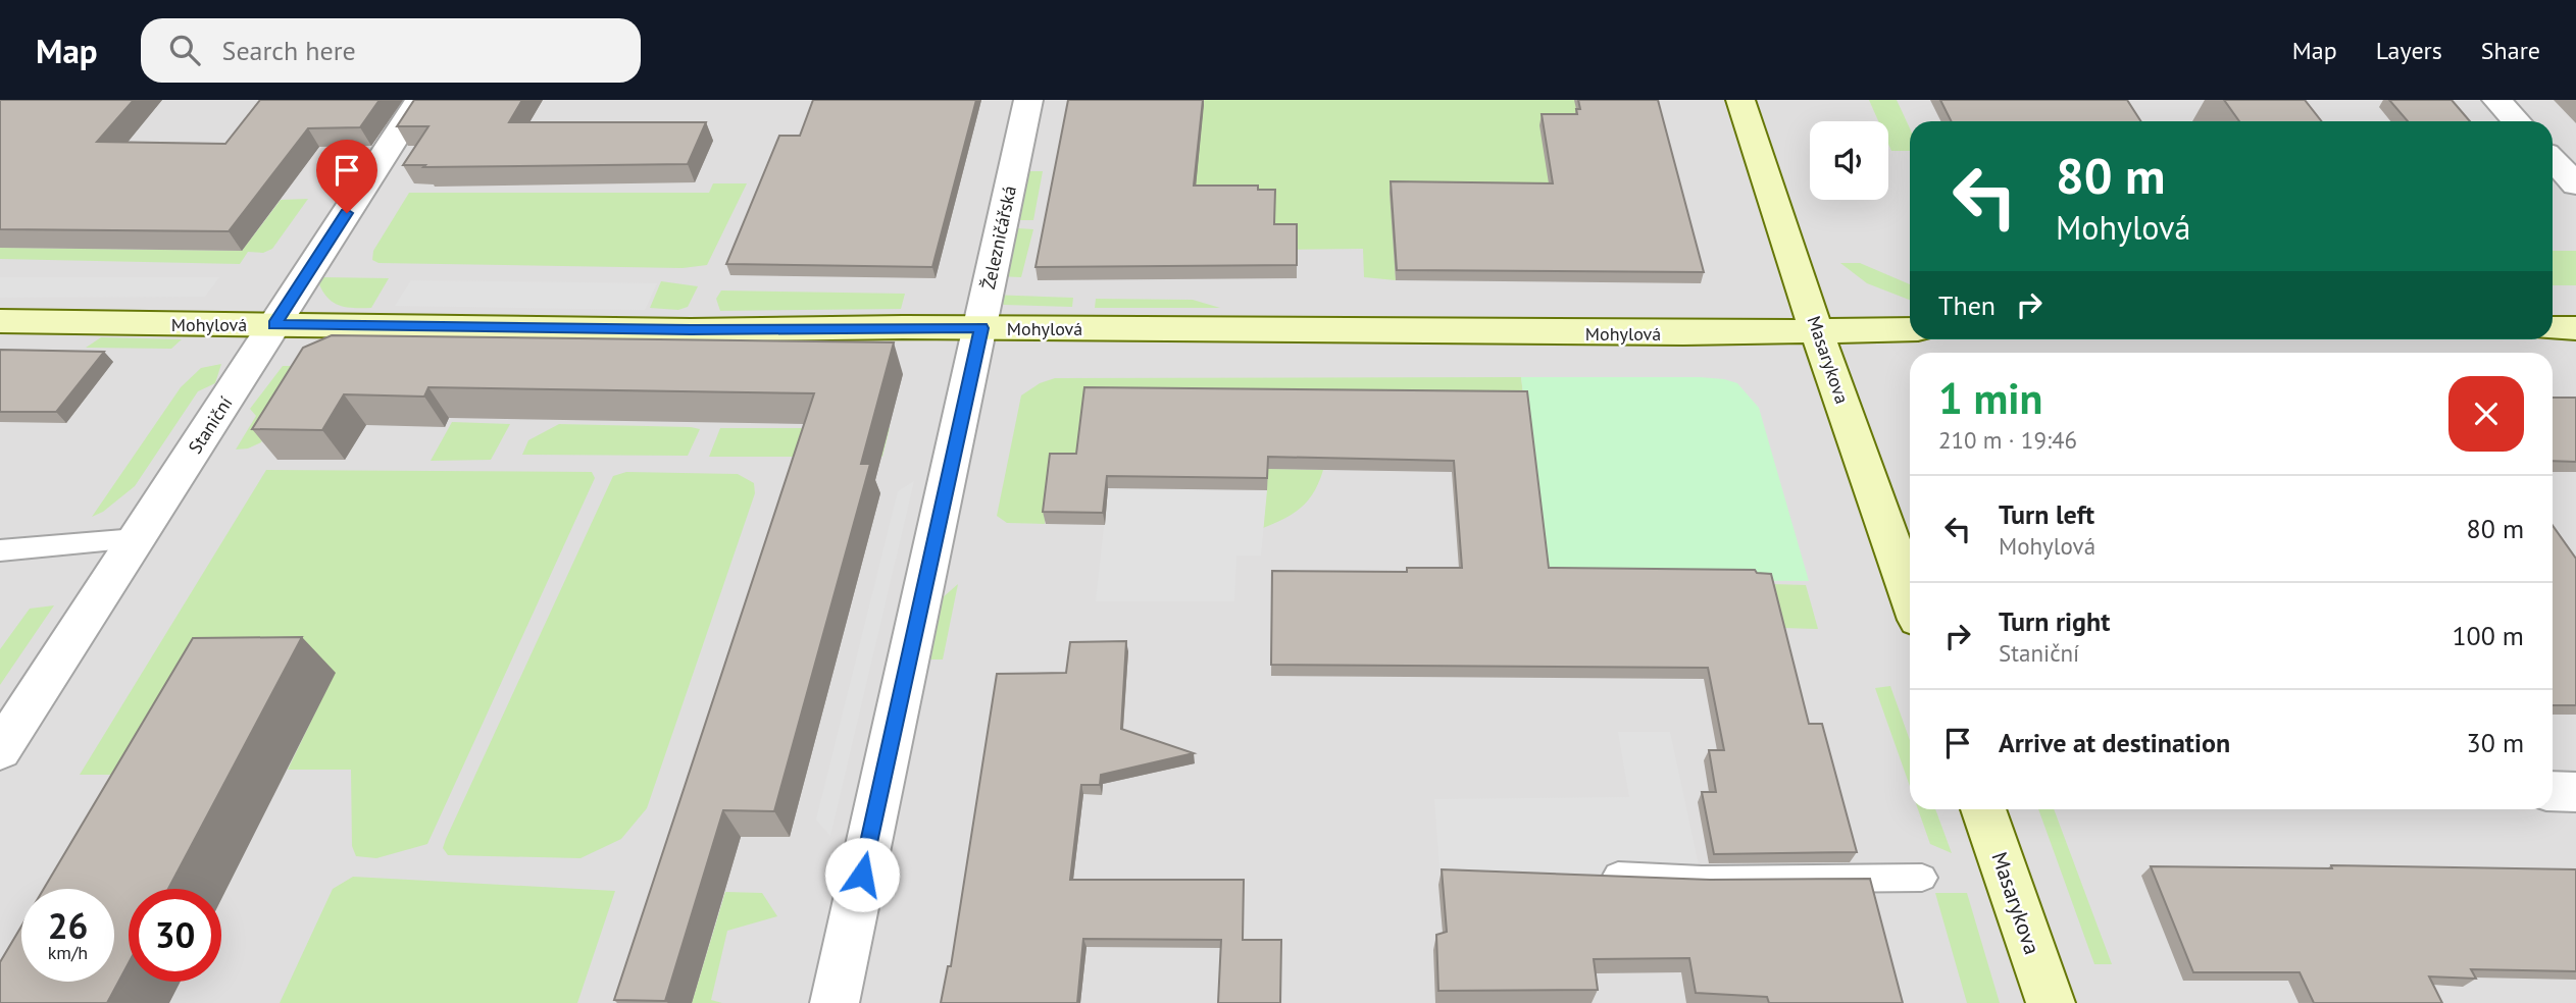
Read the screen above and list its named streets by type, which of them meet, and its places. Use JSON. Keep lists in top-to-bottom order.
{
  "streets": {
    "main road": ["Mohylová", "Masarykova"],
    "street": ["Železničářská", "Staniční"]
  },
  "crossings": [
    ["Železničářská", "Mohylová"],
    ["Mohylová", "Masarykova"],
    ["Mohylová", "Staniční"]
  ],
  "page": {
    "header": "Map",
    "search": "Search here",
    "nav": ["Map", "Layers", "Share"],
    "turn": ["80 m", "Mohylová"],
    "then": "Then",
    "heading": ["1 min", "210 m · 19:46"],
    "list": [
      {
        "name": "Turn left",
        "note": "Mohylová",
        "value": "80 m"
      },
      {
        "name": "Turn right",
        "note": "Staniční",
        "value": "100 m"
      },
      {
        "name": "Arrive at destination",
        "value": "30 m"
      }
    ],
    "speed": "26 km/h",
    "limit": "30"
  }
}
